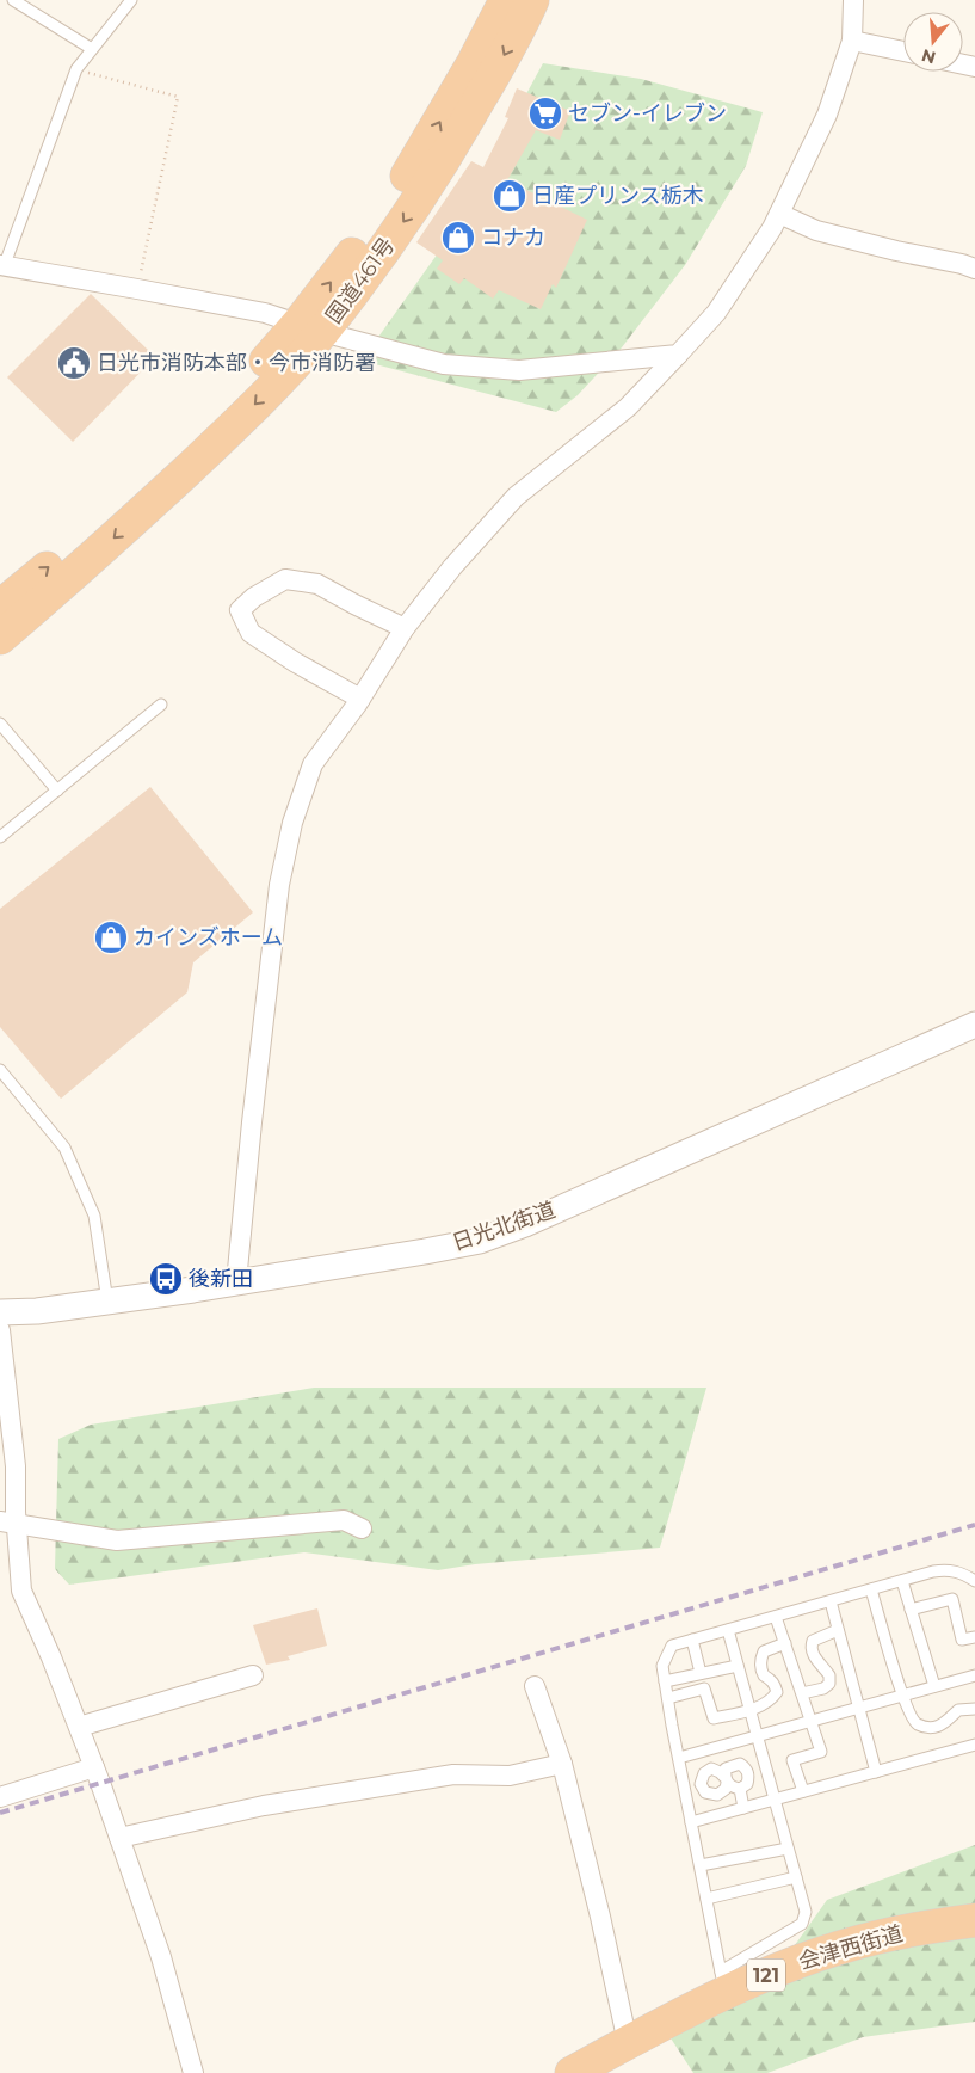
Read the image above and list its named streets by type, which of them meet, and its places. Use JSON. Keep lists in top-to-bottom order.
{
  "streets": {
    "highway": ["国道461号", "会津西街道", "121"],
    "street": ["日光北街道"]
  },
  "places": {
    "supermarket": ["セブン-イレブン"],
    "shop": ["日産プリンス栃木", "コナカ", "カインズホーム"],
    "public building": ["日光市消防本部・今市消防署"],
    "bus stop": ["後新田"]
  },
  "north": "bottom"
}
